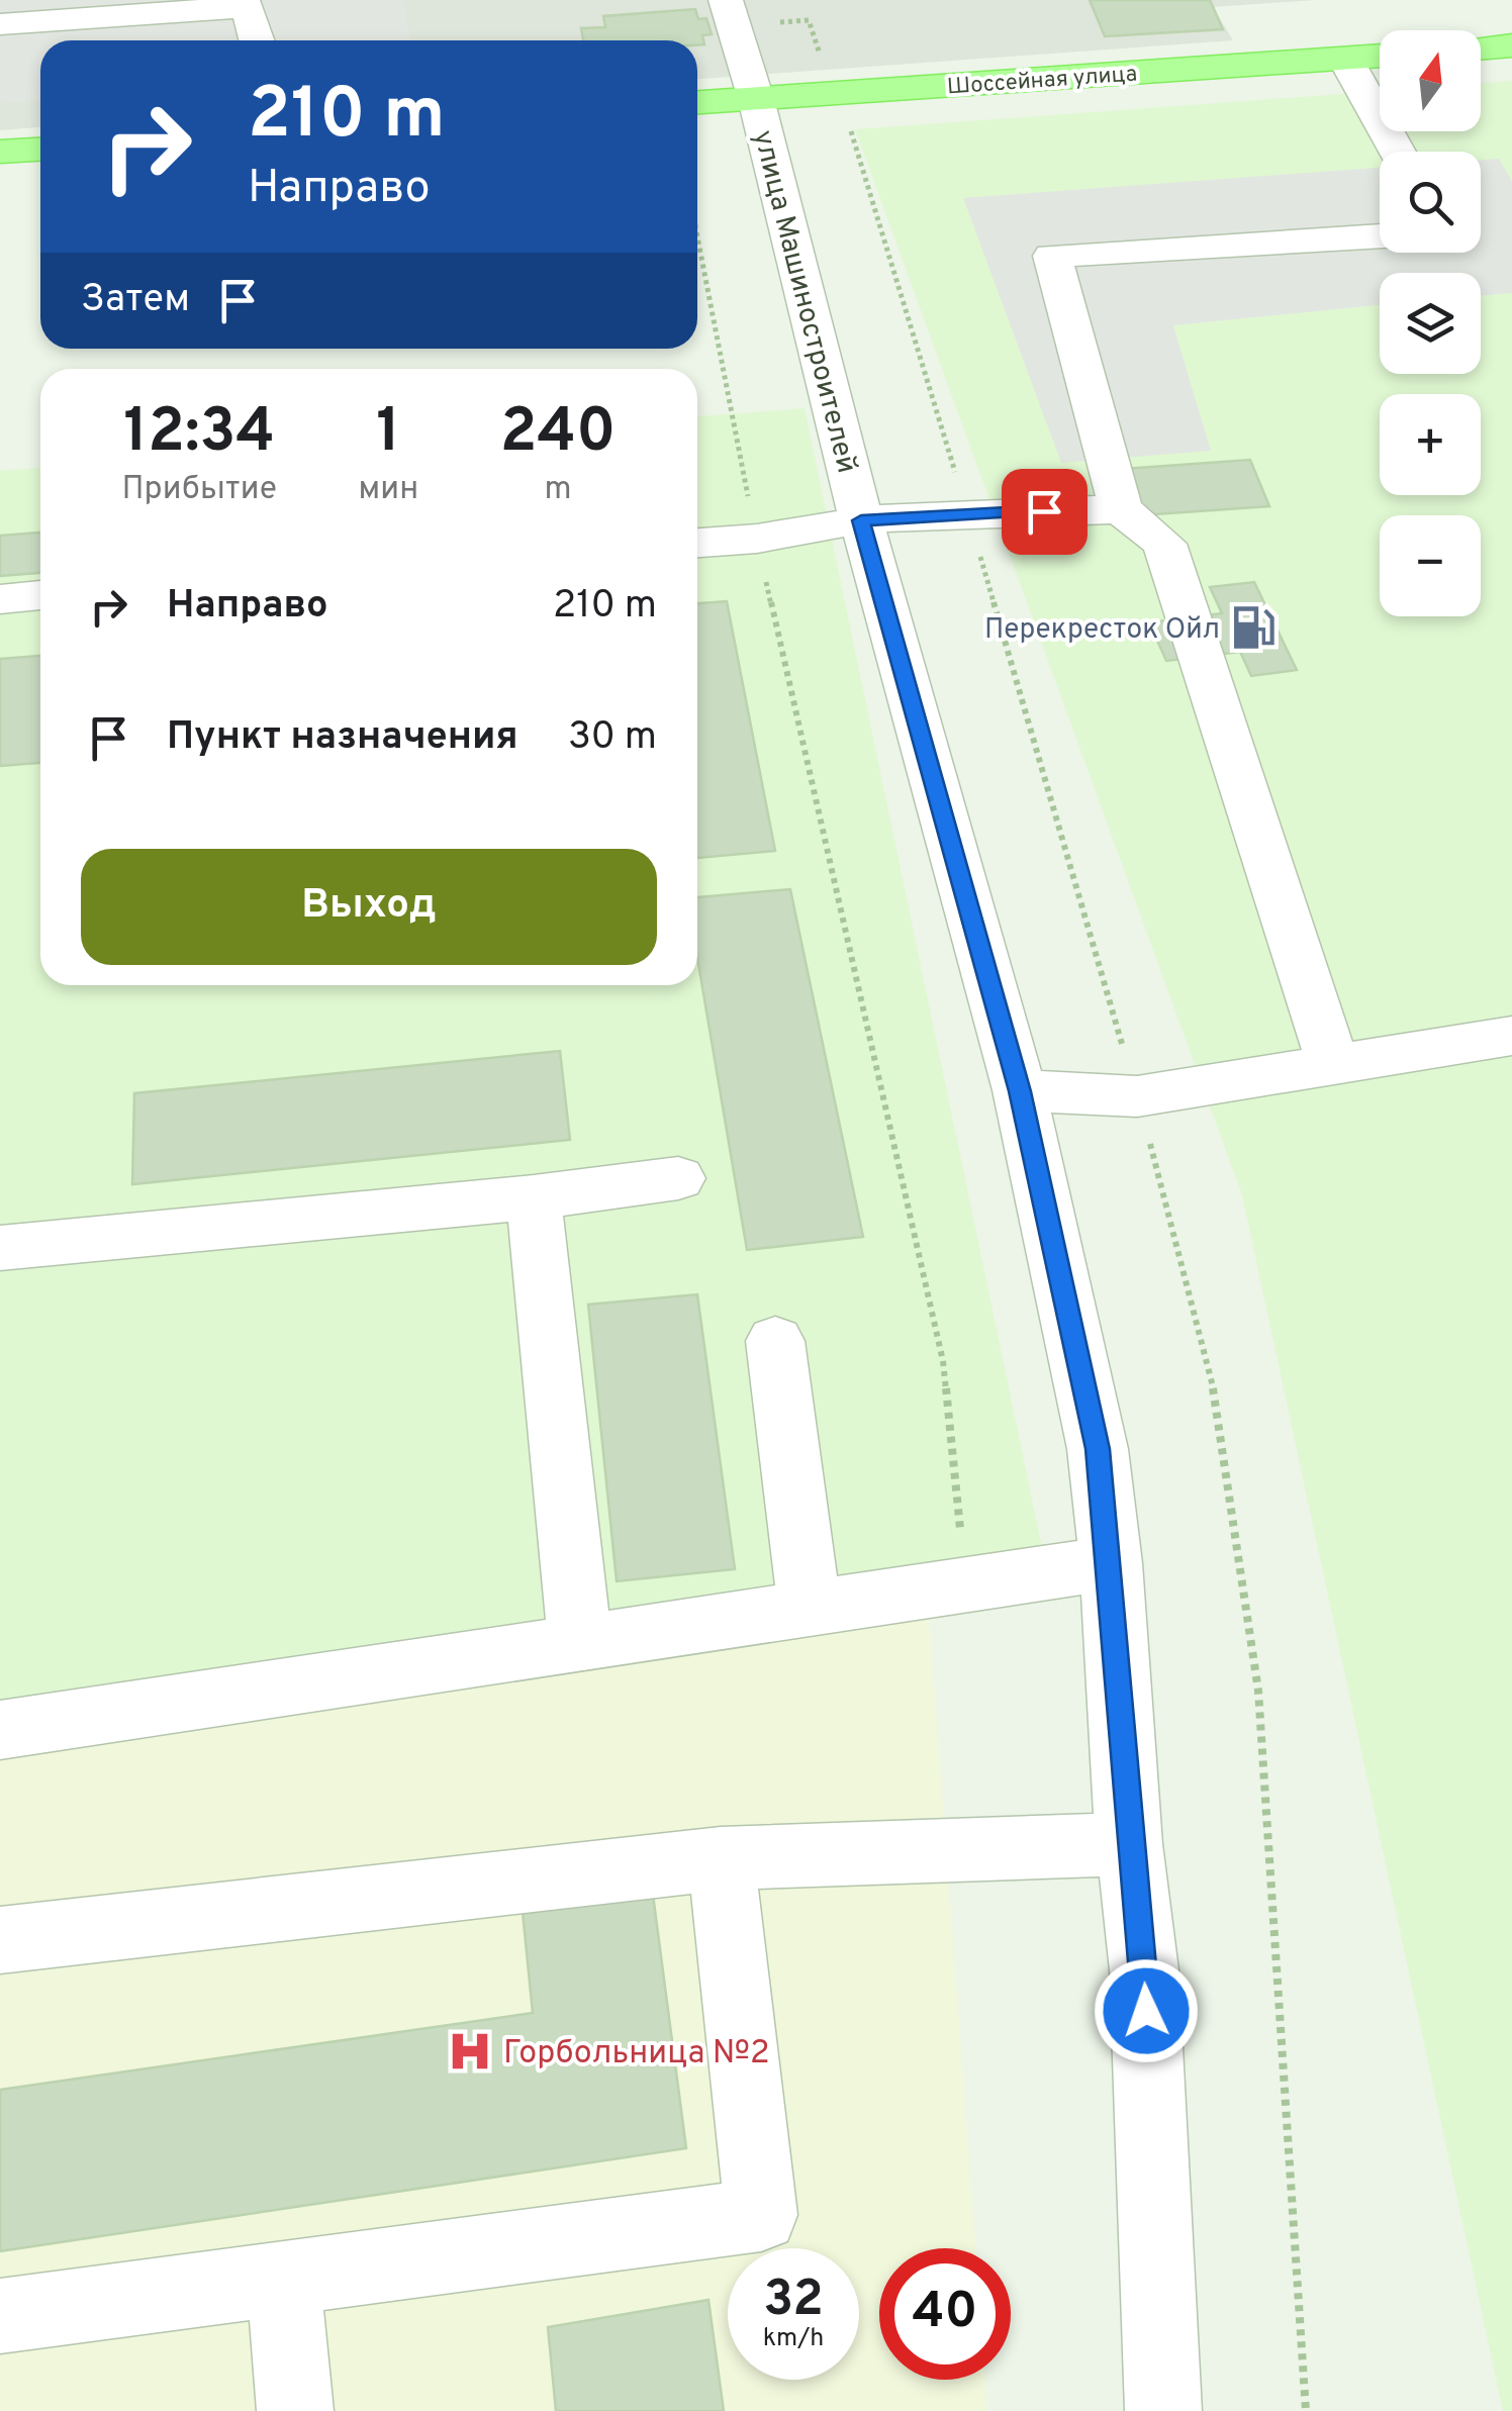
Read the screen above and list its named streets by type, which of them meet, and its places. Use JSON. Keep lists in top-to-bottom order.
{
  "streets": {
    "main road": ["Шоссейная улица"],
    "street": ["улица Машиностроителей"]
  },
  "crossings": [
    ["Шоссейная улица", "улица Машиностроителей"]
  ],
  "places": {
    "fuel station": ["Перекресток Ойл"],
    "hospital": ["Горбольница №2"]
  },
  "north": "top",
  "page": {
    "map_buttons": ["+", "−"],
    "turn": ["210 m", "Направо"],
    "then": "Затем",
    "eta": [
      "12:34",
      "Прибытие",
      "1",
      "мин",
      "240",
      "m"
    ],
    "list": [
      {
        "name": "Направо",
        "value": "210 m"
      },
      {
        "name": "Пункт назначения",
        "value": "30 m"
      }
    ],
    "buttons": "Выход",
    "speed": "32 km/h",
    "limit": "40"
  }
}
